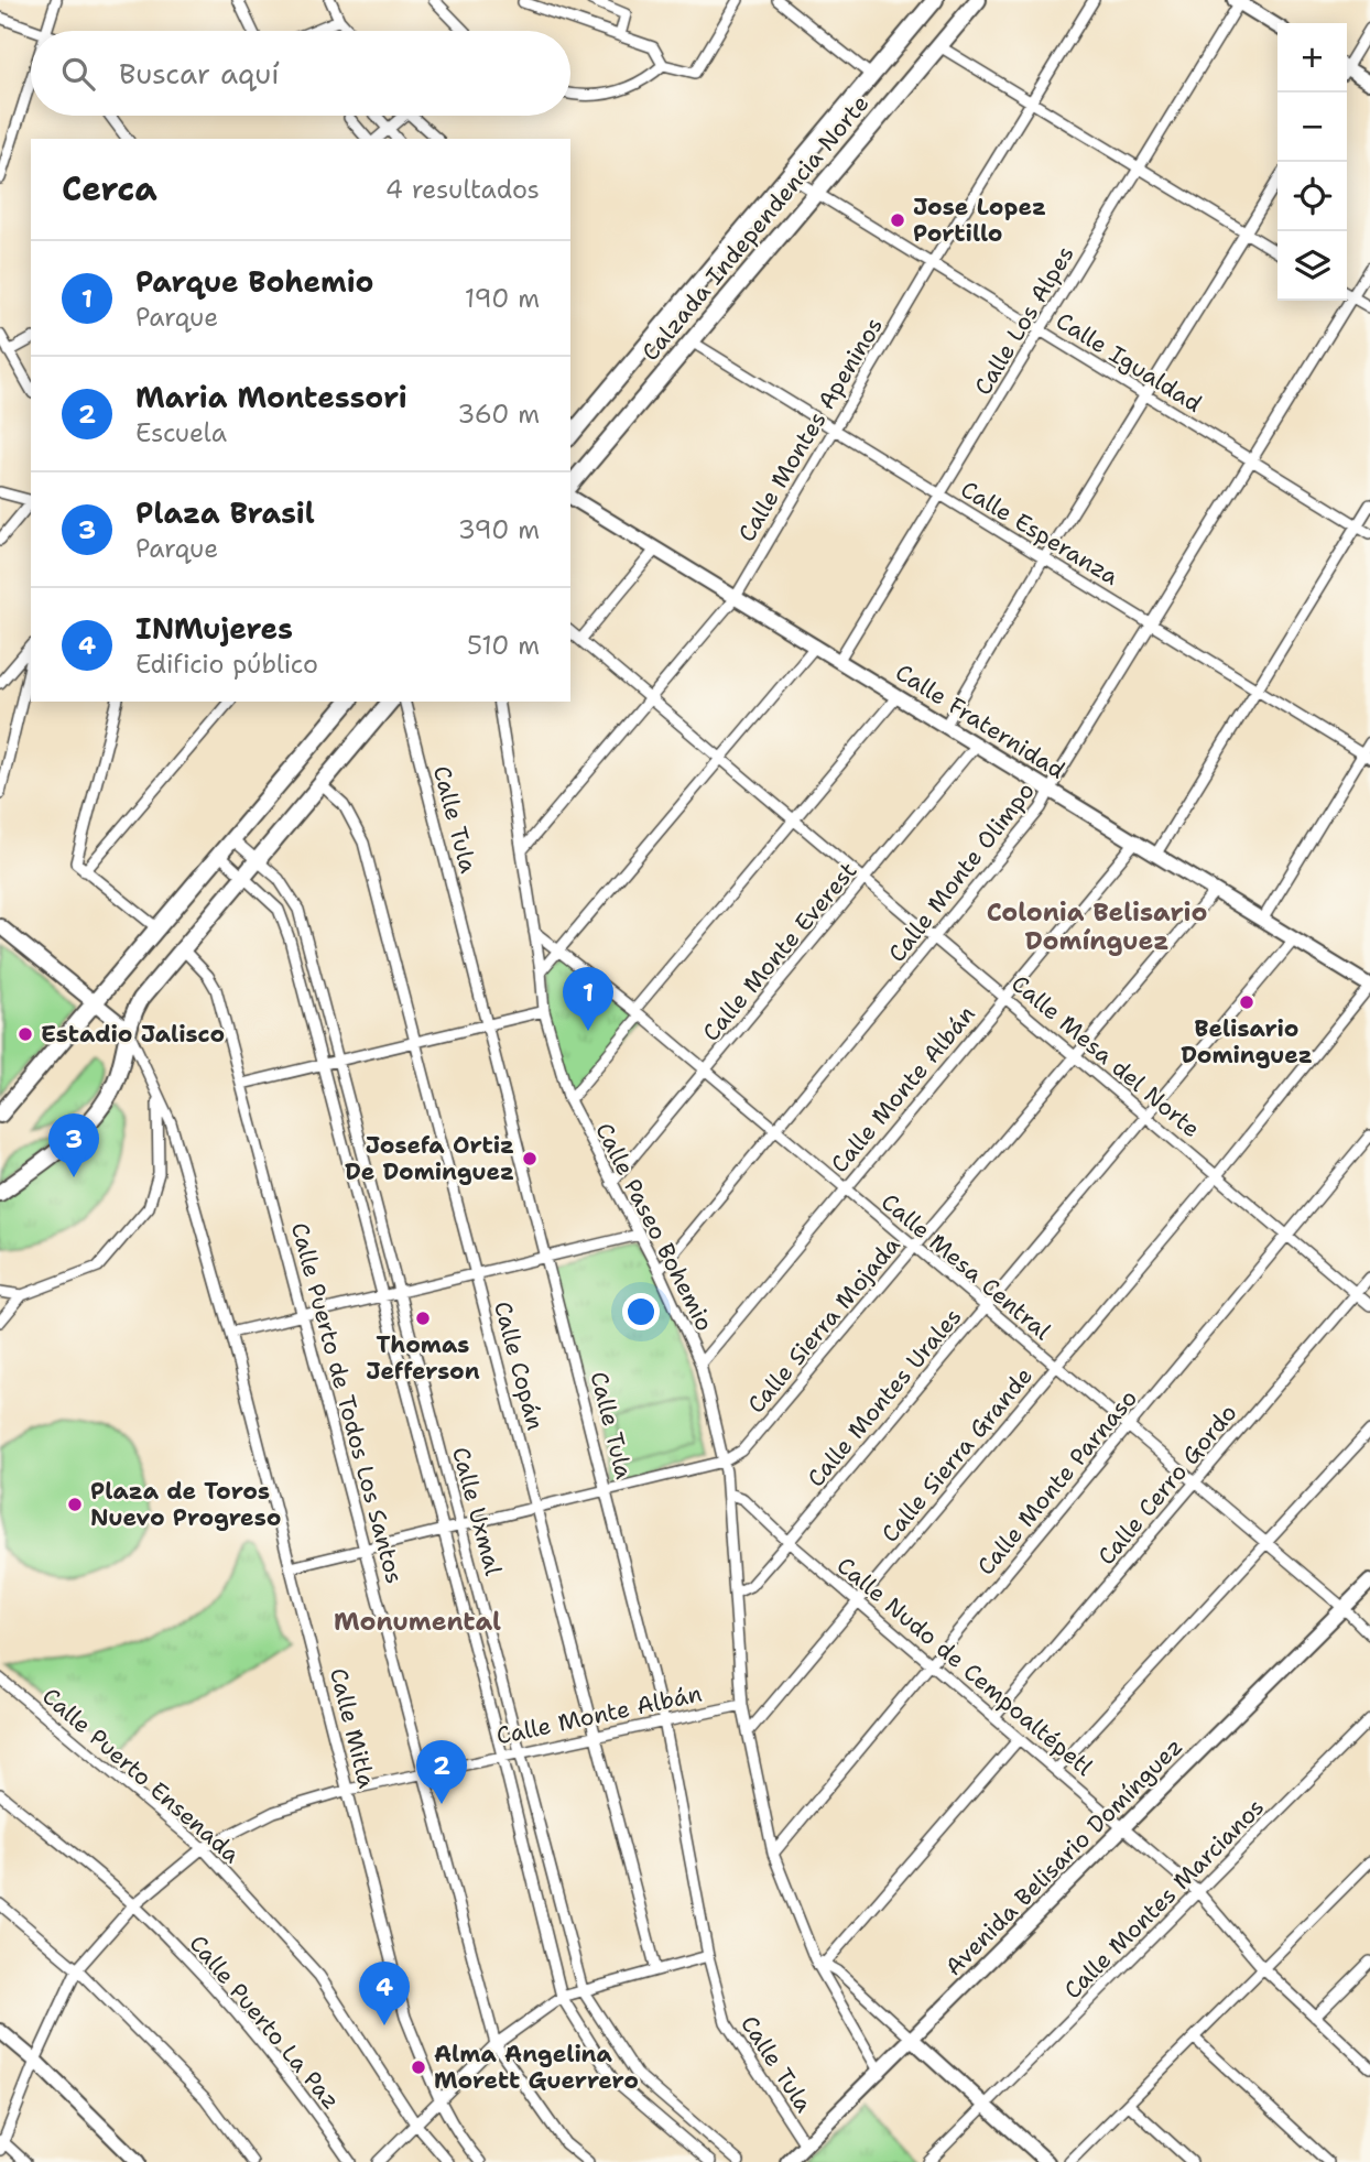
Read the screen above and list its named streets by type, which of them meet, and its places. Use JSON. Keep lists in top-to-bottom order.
{
  "streets": {
    "main road": ["Calzada Independencia Norte"],
    "street": [
      "Calle Los Alpes",
      "Calle Igualdad",
      "Calle Montes Apeninos",
      "Calle Esperanza",
      "Calle Fraternidad",
      "Calle Tula",
      "Calle Monte Olimpo",
      "Calle Monte Everest",
      "Calle Mesa del Norte",
      "Calle Monte Albán",
      "Calle Paseo Bohemio",
      "Calle Mesa Central",
      "Calle Sierra Mojada",
      "Calle Copán",
      "Calle Montes Urales",
      "Calle Puerto de Todos Los Santos",
      "Calle Sierra Grande",
      "Calle Monte Parnaso",
      "Calle Cerro Gordo",
      "Calle Uxmal",
      "Calle Nudo de Cempoaltépetl",
      "Calle Mitla",
      "Calle Puerto Ensenada",
      "Avenida Belisario Domínguez",
      "Calle Montes Marcianos",
      "Calle Puerto La Paz"
    ]
  },
  "crossings": [
    ["Calzada Independencia Norte", "Calle Igualdad"],
    ["Calzada Independencia Norte", "Calle Esperanza"],
    ["Calle Los Alpes", "Calle Igualdad"],
    ["Calle Los Alpes", "Calle Esperanza"],
    ["Calle Los Alpes", "Calle Fraternidad"],
    ["Calle Igualdad", "Calle Montes Apeninos"],
    ["Calle Igualdad", "Calle Monte Olimpo"],
    ["Calle Montes Apeninos", "Calle Esperanza"],
    ["Calle Montes Apeninos", "Calle Fraternidad"],
    ["Calle Montes Apeninos", "Calle Mesa del Norte"],
    ["Calle Montes Apeninos", "Calle Paseo Bohemio"],
    ["Calle Esperanza", "Calle Monte Olimpo"],
    ["Calle Fraternidad", "Calle Monte Olimpo"],
    ["Calle Fraternidad", "Calle Monte Everest"],
    ["Calle Fraternidad", "Calle Monte Albán"],
    ["Calle Fraternidad", "Calle Sierra Mojada"],
    ["Calle Fraternidad", "Calle Montes Urales"],
    ["Calle Fraternidad", "Calle Sierra Grande"],
    ["Calle Tula", "Calle Monte Albán"],
    ["Calle Tula", "Avenida Belisario Domínguez"],
    ["Calle Monte Olimpo", "Calle Mesa del Norte"],
    ["Calle Monte Olimpo", "Calle Paseo Bohemio"],
    ["Calle Monte Olimpo", "Calle Mesa Central"],
    ["Calle Monte Everest", "Calle Mesa del Norte"],
    ["Calle Monte Everest", "Calle Paseo Bohemio"],
    ["Calle Monte Everest", "Calle Mesa Central"],
    ["Calle Mesa del Norte", "Calle Monte Albán"],
    ["Calle Mesa del Norte", "Calle Sierra Mojada"],
    ["Calle Mesa del Norte", "Calle Montes Urales"],
    ["Calle Mesa del Norte", "Calle Sierra Grande"],
    ["Calle Mesa del Norte", "Calle Monte Parnaso"],
    ["Calle Mesa del Norte", "Calle Cerro Gordo"],
    ["Calle Monte Albán", "Calle Paseo Bohemio"],
    ["Calle Monte Albán", "Calle Mesa Central"],
    ["Calle Monte Albán", "Calle Copán"],
    ["Calle Monte Albán", "Calle Puerto de Todos Los Santos"],
    ["Calle Monte Albán", "Calle Uxmal"],
    ["Calle Monte Albán", "Calle Mitla"],
    ["Calle Monte Albán", "Calle Puerto Ensenada"],
    ["Calle Monte Albán", "Calle Puerto La Paz"],
    ["Calle Paseo Bohemio", "Calle Mesa Central"],
    ["Calle Paseo Bohemio", "Calle Sierra Mojada"],
    ["Calle Paseo Bohemio", "Calle Montes Urales"],
    ["Calle Paseo Bohemio", "Calle Sierra Grande"],
    ["Calle Paseo Bohemio", "Calle Monte Parnaso"],
    ["Calle Paseo Bohemio", "Calle Nudo de Cempoaltépetl"],
    ["Calle Paseo Bohemio", "Avenida Belisario Domínguez"],
    ["Calle Mesa Central", "Calle Sierra Mojada"],
    ["Calle Mesa Central", "Calle Montes Urales"],
    ["Calle Mesa Central", "Calle Sierra Grande"],
    ["Calle Mesa Central", "Calle Monte Parnaso"],
    ["Calle Mesa Central", "Calle Cerro Gordo"],
    ["Calle Mesa Central", "Avenida Belisario Domínguez"],
    ["Calle Montes Urales", "Calle Nudo de Cempoaltépetl"],
    ["Calle Sierra Grande", "Calle Nudo de Cempoaltépetl"],
    ["Calle Monte Parnaso", "Calle Nudo de Cempoaltépetl"],
    ["Calle Cerro Gordo", "Calle Nudo de Cempoaltépetl"],
    ["Calle Nudo de Cempoaltépetl", "Avenida Belisario Domínguez"],
    ["Calle Nudo de Cempoaltépetl", "Calle Montes Marcianos"]
  ],
  "districts": ["Colonia Belisario Domínguez", "Monumental"],
  "places": [
    "Jose Lopez Portillo",
    "Belisario Dominguez",
    "Estadio Jalisco",
    "Josefa Ortiz De Dominguez",
    "Thomas Jefferson",
    "Plaza de Toros Nuevo Progreso",
    "Alma Angelina Morett Guerrero"
  ],
  "page": {
    "map_buttons": ["+", "−"],
    "search": "Buscar aquí",
    "heading": ["Cerca", "4 resultados"],
    "list": [
      {
        "mark": "1",
        "name": "Parque Bohemio",
        "note": "Parque",
        "value": "190 m"
      },
      {
        "mark": "2",
        "name": "Maria Montessori",
        "note": "Escuela",
        "value": "360 m"
      },
      {
        "mark": "3",
        "name": "Plaza Brasil",
        "note": "Parque",
        "value": "390 m"
      },
      {
        "mark": "4",
        "name": "INMujeres",
        "note": "Edificio público",
        "value": "510 m"
      }
    ],
    "pins": [
      "1",
      "3",
      "2",
      "4"
    ]
  }
}
